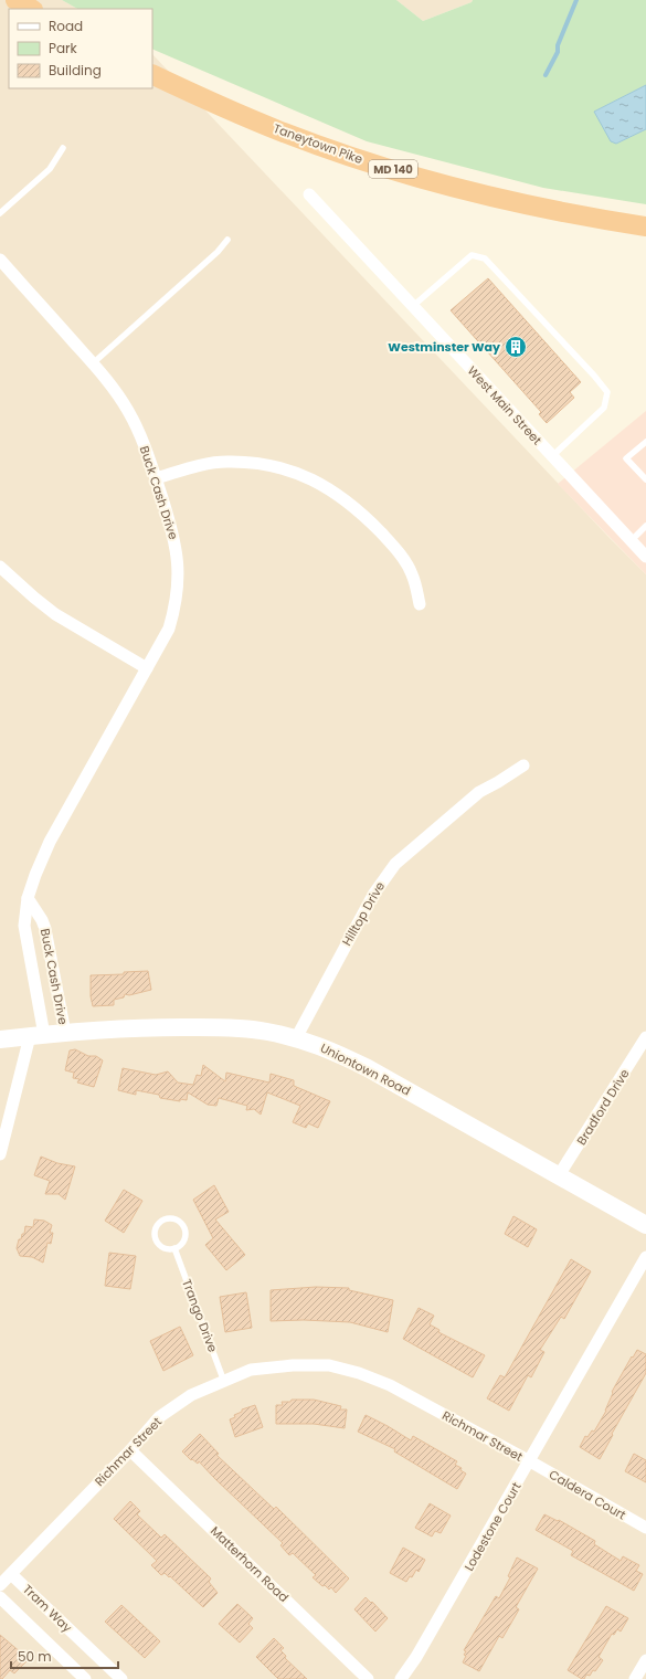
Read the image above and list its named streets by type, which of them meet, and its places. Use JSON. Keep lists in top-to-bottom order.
{
  "streets": {
    "highway": ["Taneytown Pike", "MD 140"],
    "main road": ["Uniontown Road"],
    "street": [
      "West Main Street",
      "Buck Cash Drive",
      "Hilltop Drive",
      "Bradford Drive",
      "Richmar Street",
      "Caldera Court",
      "Lodestone Court",
      "Matterhorn Road",
      "Tram Way"
    ],
    "lane": ["Trango Drive"]
  },
  "crossings": [
    ["Buck Cash Drive", "Uniontown Road"],
    ["Hilltop Drive", "Uniontown Road"],
    ["Uniontown Road", "Bradford Drive"],
    ["Trango Drive", "Richmar Street"],
    ["Richmar Street", "Caldera Court"],
    ["Richmar Street", "Lodestone Court"],
    ["Richmar Street", "Matterhorn Road"],
    ["Richmar Street", "Tram Way"],
    ["Caldera Court", "Lodestone Court"]
  ],
  "places": {
    "building": ["Westminster Way"]
  },
  "legend": ["Road", "Park", "Building"],
  "scale_bar": "50 m"
}
